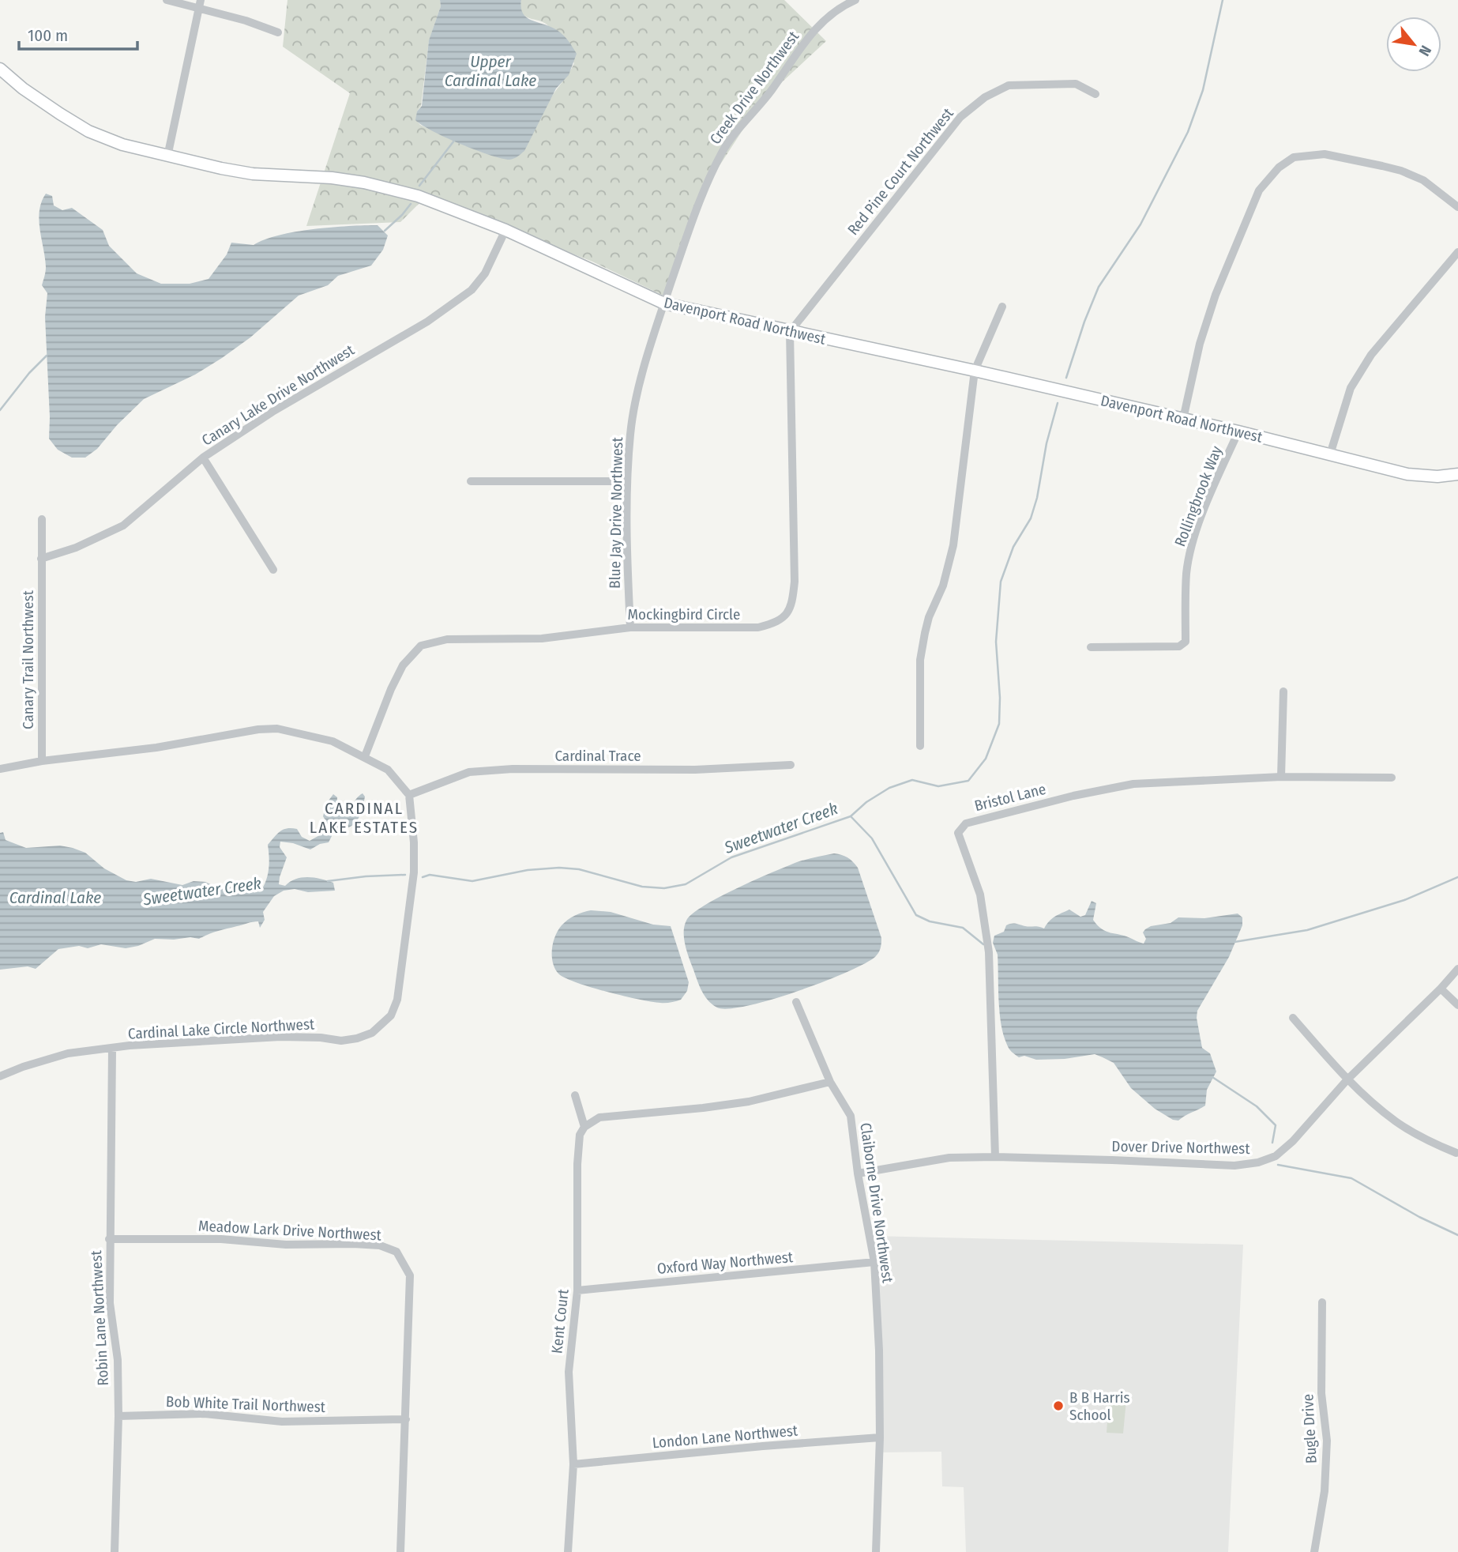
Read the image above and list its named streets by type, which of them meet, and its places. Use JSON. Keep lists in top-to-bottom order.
{
  "streets": {
    "street": [
      "Creek Drive Northwest",
      "Red Pine Court Northwest",
      "Davenport Road Northwest",
      "Canary Lake Drive Northwest",
      "Rollingbrook Way",
      "Blue Jay Drive Northwest",
      "Mockingbird Circle",
      "Canary Trail Northwest",
      "Cardinal Trace",
      "Bristol Lane",
      "Cardinal Lake Circle Northwest",
      "Dover Drive Northwest",
      "Claiborne Drive Northwest",
      "Meadow Lark Drive Northwest",
      "Oxford Way Northwest",
      "Robin Lane Northwest",
      "Kent Court",
      "Bob White Trail Northwest",
      "Bugle Drive",
      "London Lane Northwest"
    ]
  },
  "crossings": [
    ["Creek Drive Northwest", "Davenport Road Northwest"],
    ["Creek Drive Northwest", "Blue Jay Drive Northwest"],
    ["Red Pine Court Northwest", "Davenport Road Northwest"],
    ["Red Pine Court Northwest", "Mockingbird Circle"],
    ["Davenport Road Northwest", "Canary Lake Drive Northwest"],
    ["Davenport Road Northwest", "Rollingbrook Way"],
    ["Davenport Road Northwest", "Blue Jay Drive Northwest"],
    ["Davenport Road Northwest", "Mockingbird Circle"],
    ["Canary Lake Drive Northwest", "Canary Trail Northwest"],
    ["Blue Jay Drive Northwest", "Mockingbird Circle"],
    ["Cardinal Trace", "Cardinal Lake Circle Northwest"],
    ["Bristol Lane", "Dover Drive Northwest"],
    ["Cardinal Lake Circle Northwest", "Robin Lane Northwest"],
    ["Dover Drive Northwest", "Claiborne Drive Northwest"],
    ["Claiborne Drive Northwest", "Oxford Way Northwest"],
    ["Claiborne Drive Northwest", "London Lane Northwest"],
    ["Meadow Lark Drive Northwest", "Robin Lane Northwest"],
    ["Meadow Lark Drive Northwest", "Bob White Trail Northwest"],
    ["Oxford Way Northwest", "Kent Court"],
    ["Robin Lane Northwest", "Bob White Trail Northwest"],
    ["Kent Court", "London Lane Northwest"]
  ],
  "districts": ["CARDINAL LAKE ESTATES"],
  "water": ["Upper Cardinal Lake", "Sweetwater Creek", "Cardinal Lake"],
  "places": ["B B Harris School"],
  "scale_bar": "100 m",
  "north": "bottom right"
}
